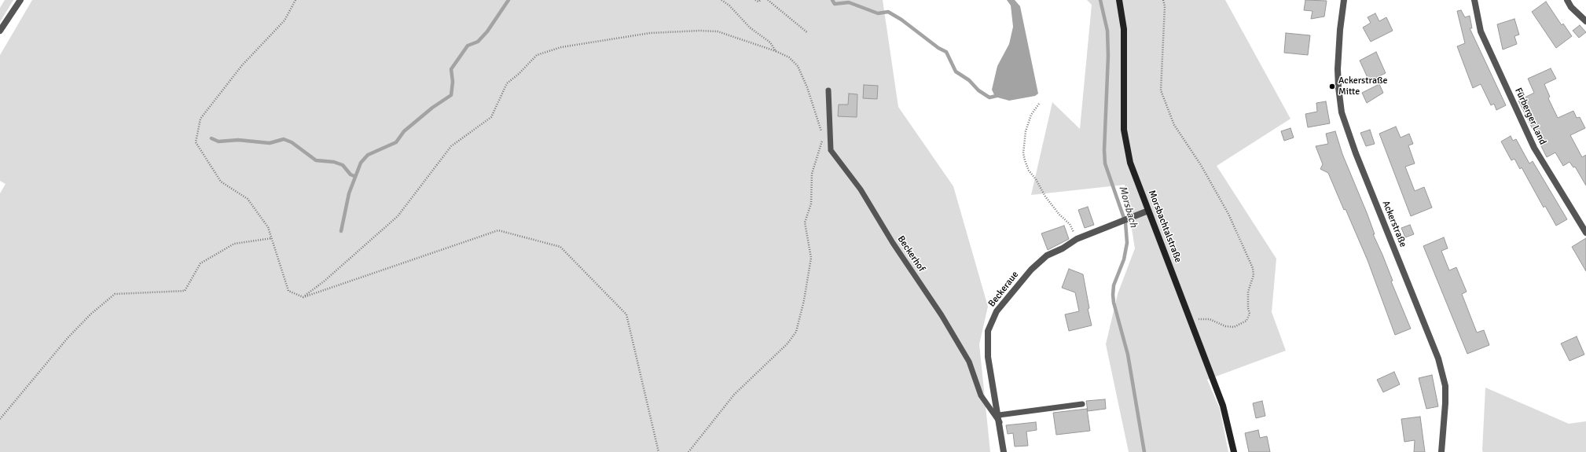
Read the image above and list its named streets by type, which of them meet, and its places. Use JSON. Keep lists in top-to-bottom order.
{
  "streets": {
    "main road": ["Morsbachtalstraße"],
    "street": ["Fürberger Land", "Ackerstraße", "Beckeraue"],
    "lane": ["Beckerhof"]
  },
  "crossings": [
    ["Morsbachtalstraße", "Beckeraue"],
    ["Beckerhof", "Beckeraue"]
  ],
  "water": ["Morsbach"],
  "places": ["Ackerstraße Mitte"]
}
